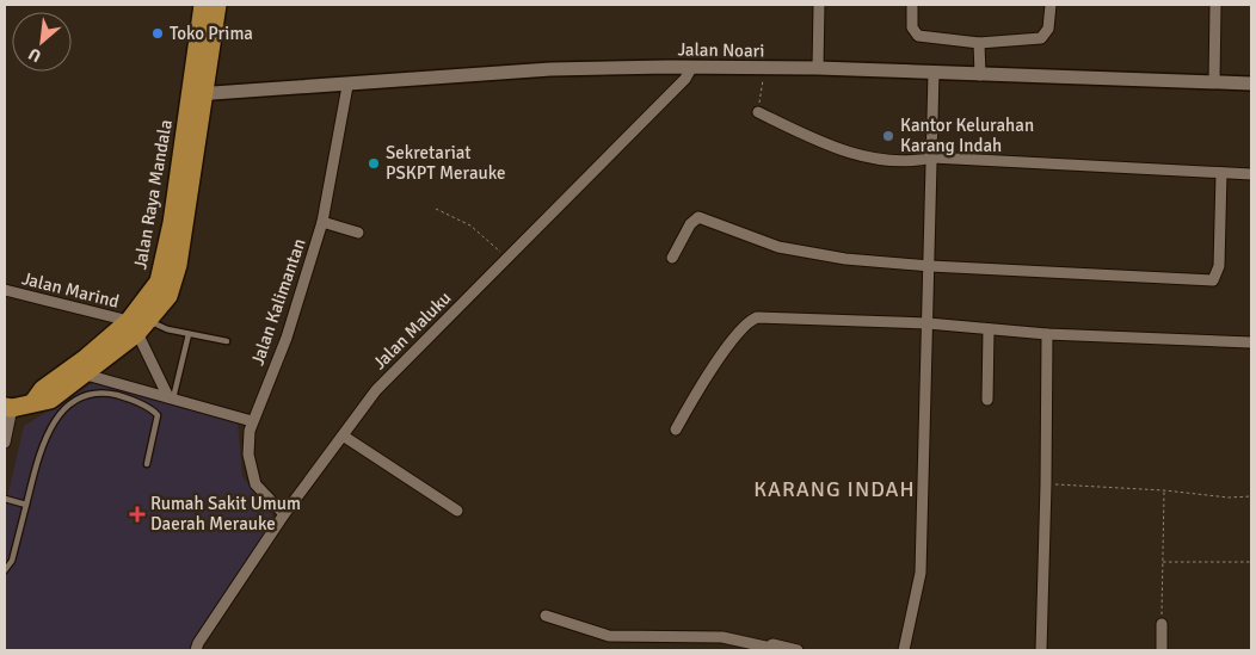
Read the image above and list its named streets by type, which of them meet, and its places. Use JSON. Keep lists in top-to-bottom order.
{
  "streets": {
    "highway": ["Jalan Raya Mandala"],
    "street": [
      "Jalan Noari",
      "Jalan Marind",
      "Jalan Kalimantan",
      "Jalan Maluku"
    ]
  },
  "crossings": [
    ["Jalan Noari", "Jalan Raya Mandala"],
    ["Jalan Noari", "Jalan Kalimantan"],
    ["Jalan Noari", "Jalan Maluku"],
    ["Jalan Raya Mandala", "Jalan Marind"],
    ["Jalan Kalimantan", "Jalan Maluku"]
  ],
  "districts": ["KARANG INDAH"],
  "places": {
    "other": ["Toko Prima", "Kantor Kelurahan Karang Indah", "Sekretariat PSKPT Merauke"],
    "health": ["Rumah Sakit Umum Daerah Merauke"]
  },
  "north": "bottom left"
}
